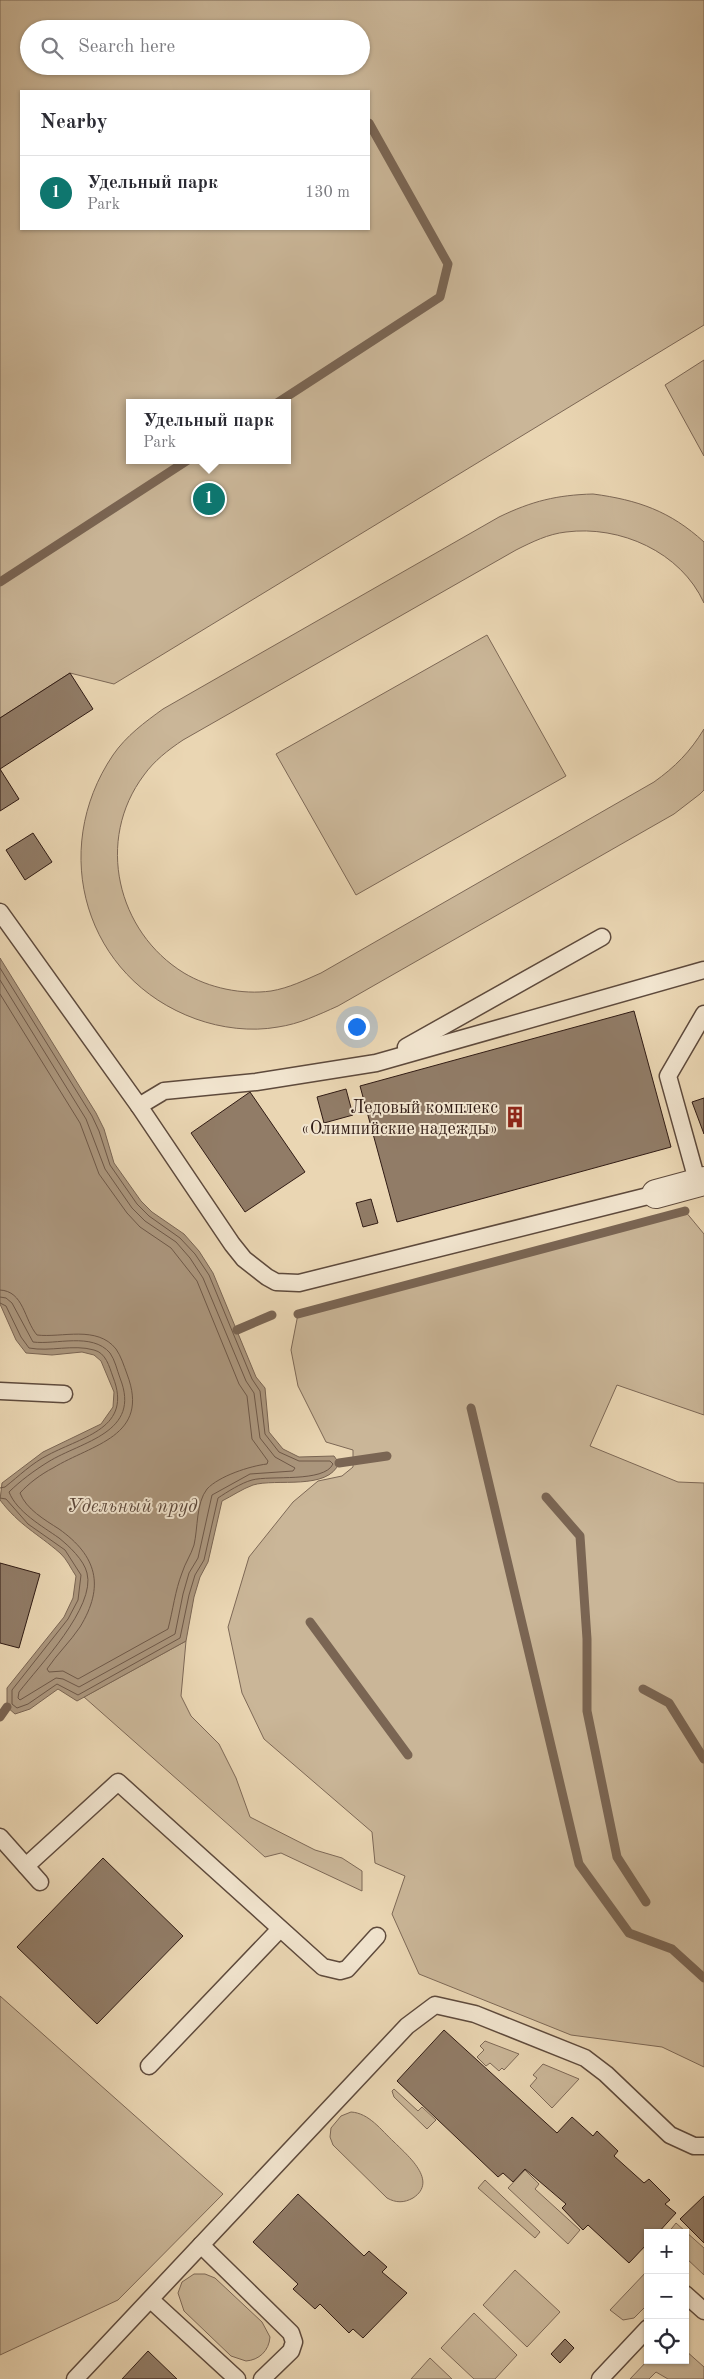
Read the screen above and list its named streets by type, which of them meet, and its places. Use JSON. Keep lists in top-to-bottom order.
{
  "water": ["Удельный пруд"],
  "places": {
    "building": ["Ледовый комплекс «Олимпийские надежды»"]
  },
  "page": {
    "search": "Search here",
    "heading": "Nearby",
    "list": [
      {
        "mark": "1",
        "name": "Удельный парк",
        "note": "Park",
        "value": "130 m"
      }
    ],
    "popup": ["Удельный парк", "Park"],
    "pins": "1",
    "map_buttons": ["+", "−"]
  }
}
